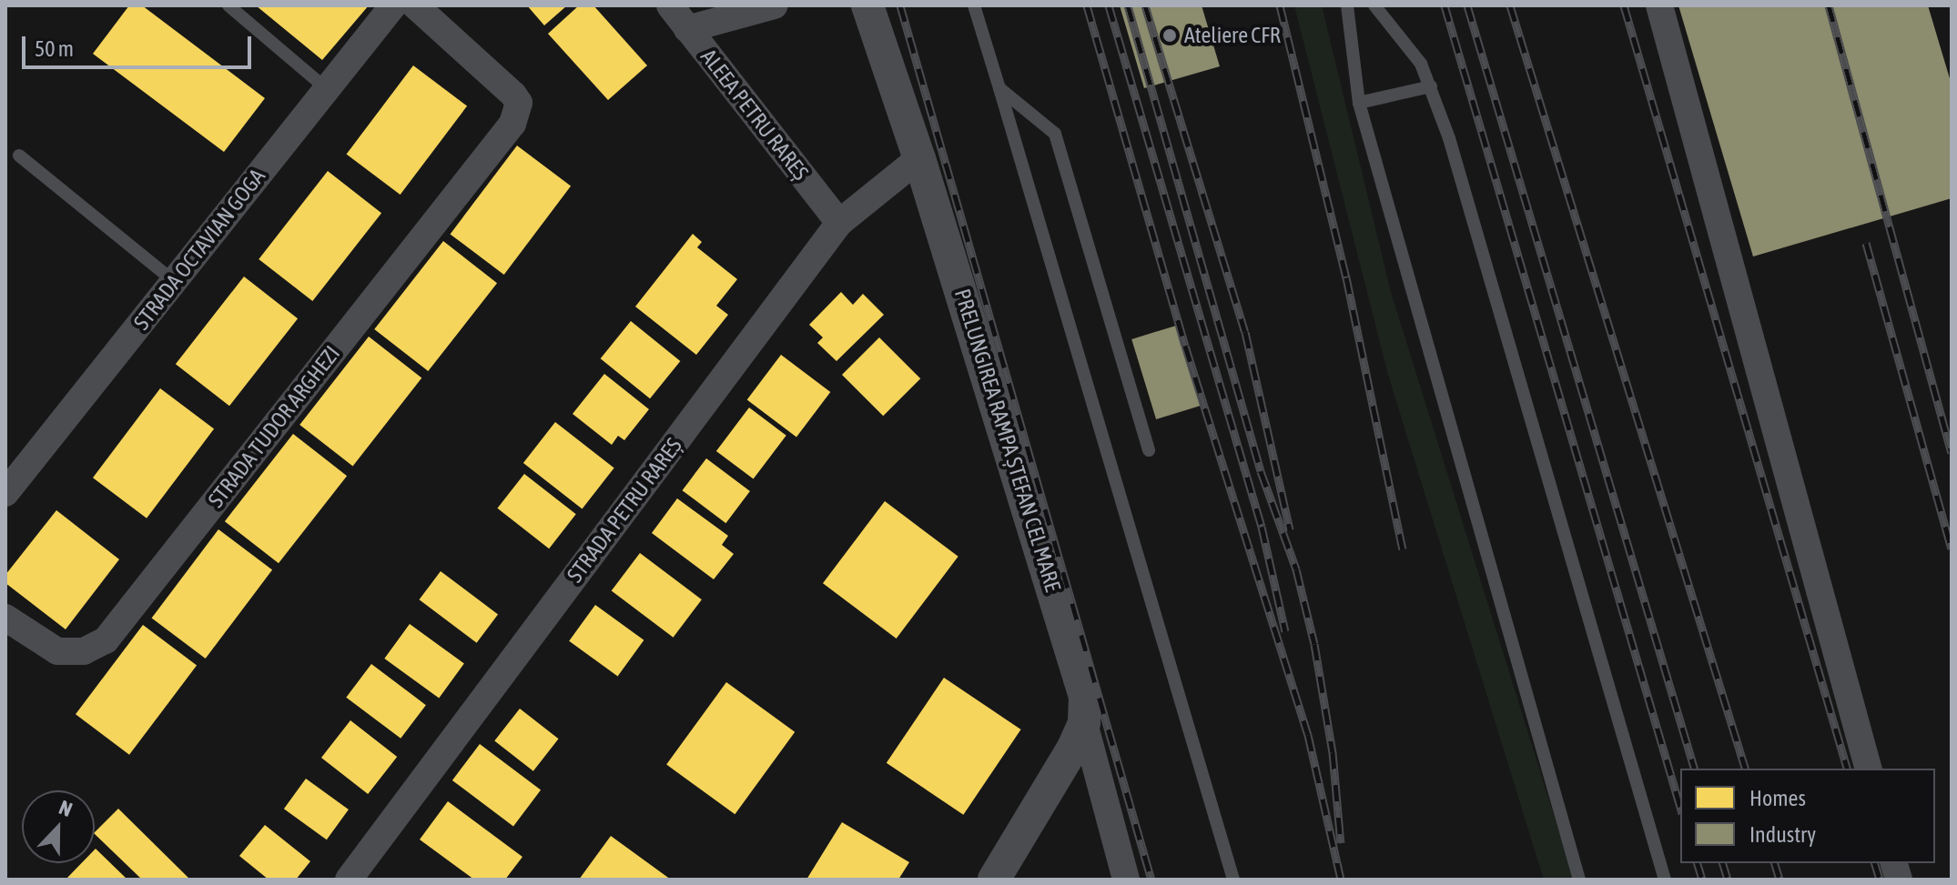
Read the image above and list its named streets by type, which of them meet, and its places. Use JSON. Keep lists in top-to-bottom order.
{
  "streets": {
    "street": [
      "ALEEA PETRU RAREȘ",
      "STRADA OCTAVIAN GOGA",
      "STRADA TUDOR ARGHEZI",
      "PRELUNGIREA RAMPA ȘTEFAN CEL MARE",
      "STRADA PETRU RAREȘ"
    ]
  },
  "crossings": [
    ["ALEEA PETRU RAREȘ", "STRADA PETRU RAREȘ"],
    ["PRELUNGIREA RAMPA ȘTEFAN CEL MARE", "STRADA PETRU RAREȘ"]
  ],
  "places": ["Ateliere CFR"],
  "legend": ["Homes", "Industry"],
  "scale_bar": "50 m",
  "north": "top"
}
